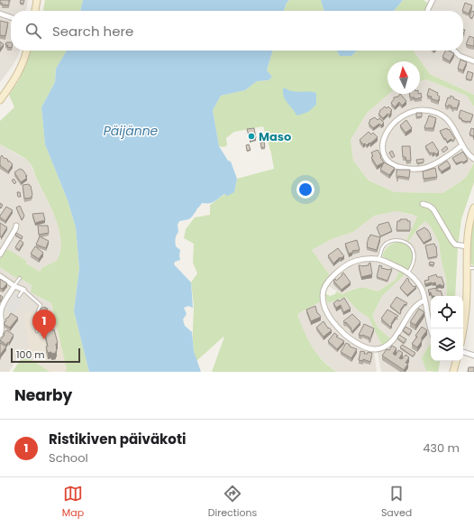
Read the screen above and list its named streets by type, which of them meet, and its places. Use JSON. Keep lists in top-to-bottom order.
{
  "water": ["Päijänne"],
  "places": ["Maso"],
  "scale_bar": "100 m",
  "north": "top",
  "page": {
    "search": "Search here",
    "pins": "1",
    "scale": "100 m",
    "heading": "Nearby",
    "list": [
      {
        "mark": "1",
        "name": "Ristikiven päiväkoti",
        "note": "School",
        "value": "430 m"
      }
    ],
    "nav": ["Map", "Directions", "Saved"]
  }
}
